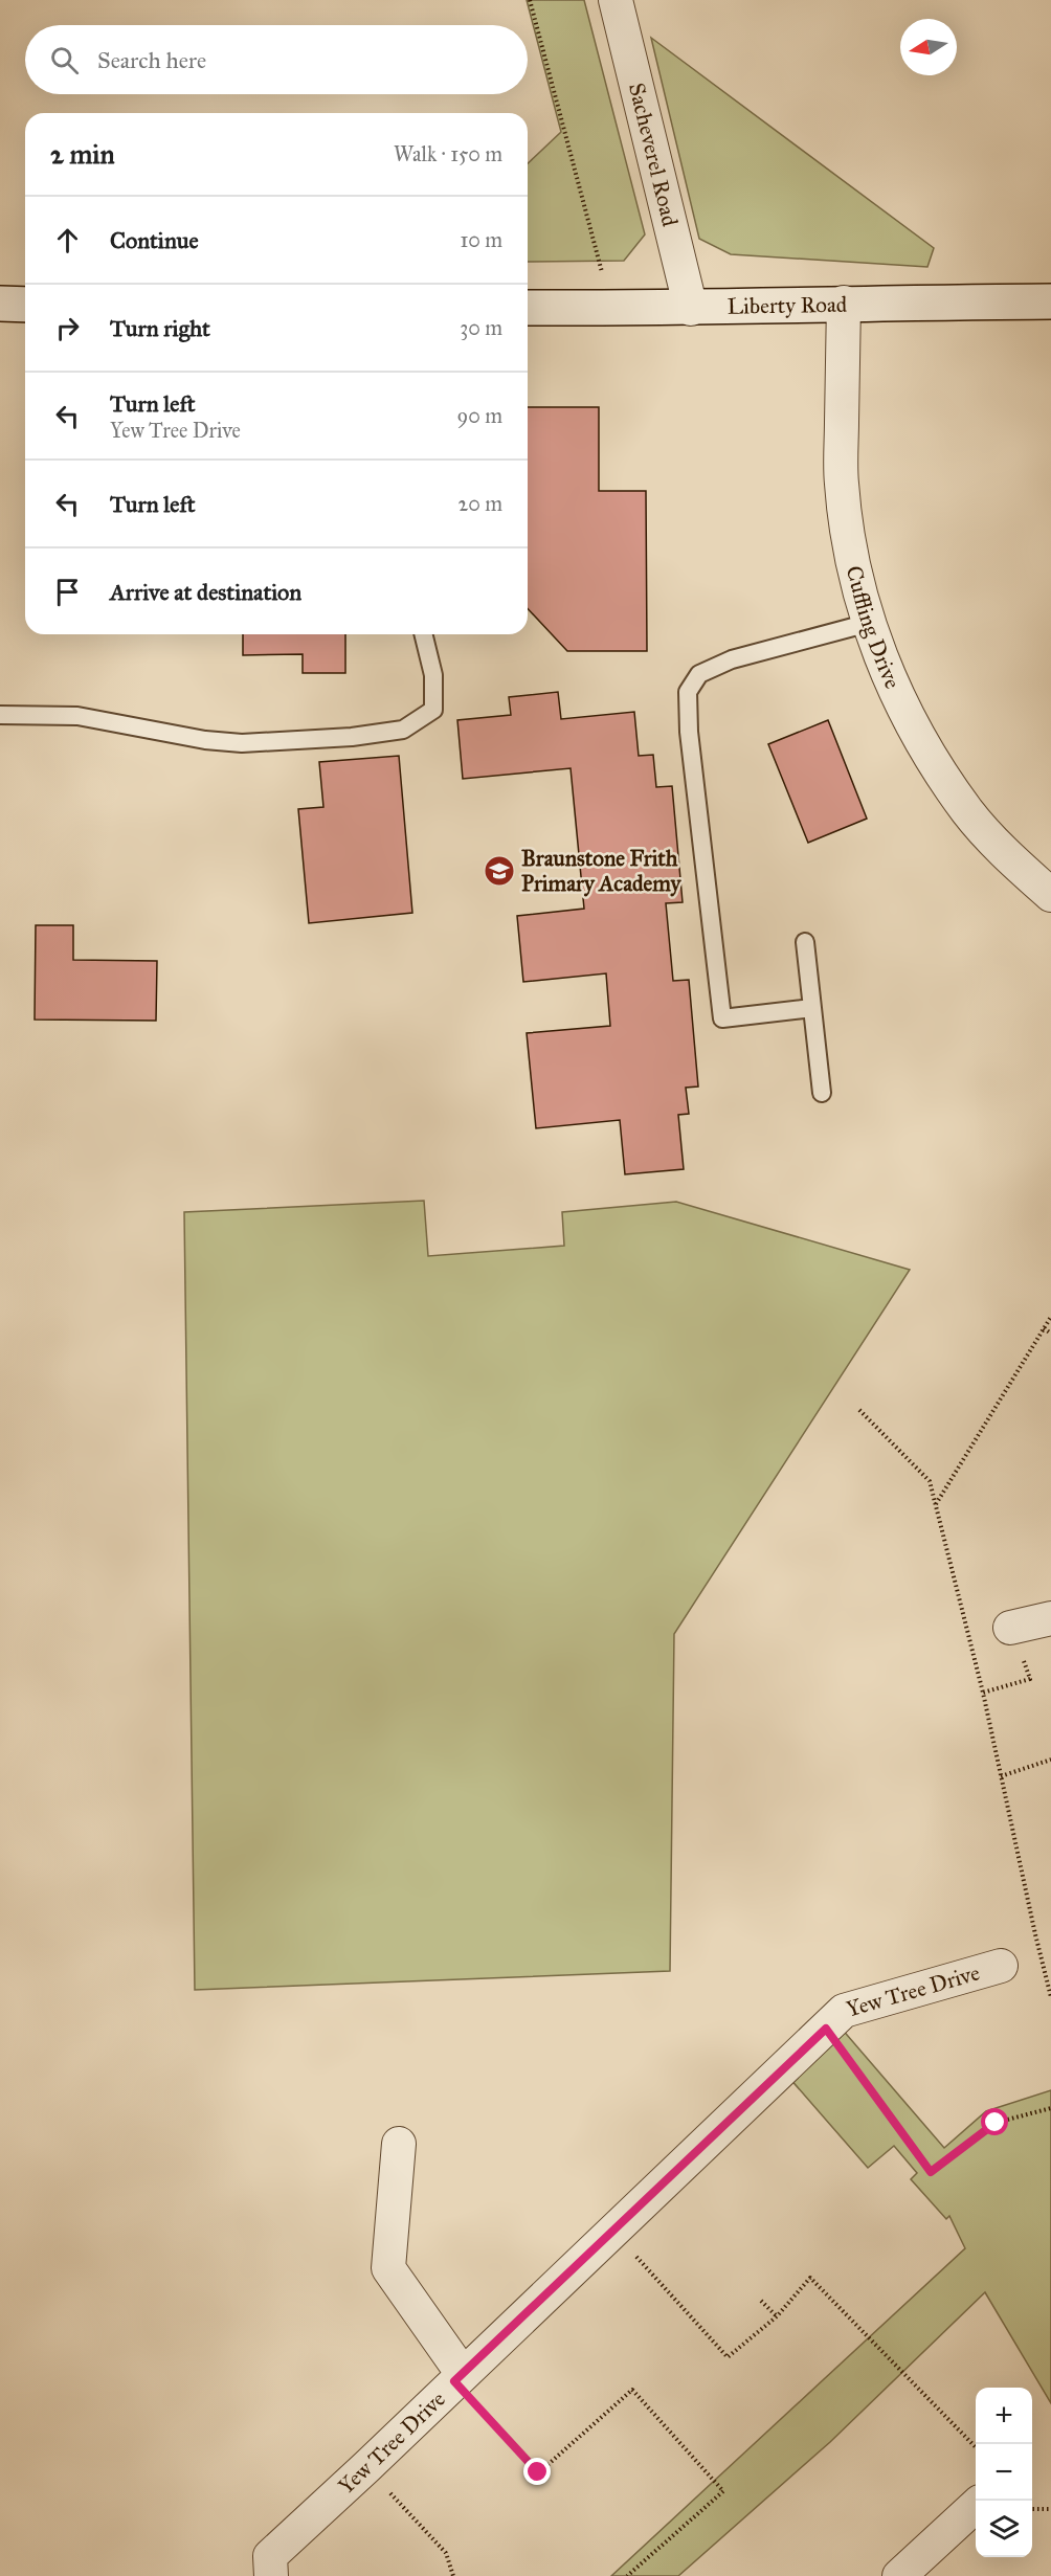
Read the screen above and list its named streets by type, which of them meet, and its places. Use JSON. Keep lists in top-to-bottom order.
{
  "streets": {
    "street": [
      "Sacheverel Road",
      "Liberty Road",
      "Cuffling Drive",
      "Yew Tree Drive"
    ]
  },
  "crossings": [
    ["Sacheverel Road", "Liberty Road"],
    ["Liberty Road", "Cuffling Drive"]
  ],
  "places": {
    "school or university": ["Braunstone Frith Primary Academy"]
  },
  "north": "left",
  "page": {
    "search": "Search here",
    "heading": ["2 min", "Walk · 150 m"],
    "list": [
      ["Continue", "10 m"],
      ["Turn right", "30 m"],
      ["Turn left", "Yew Tree Drive", "90 m"],
      ["Turn left", "20 m"],
      "Arrive at destination"
    ],
    "map_buttons": ["+", "−"]
  }
}
